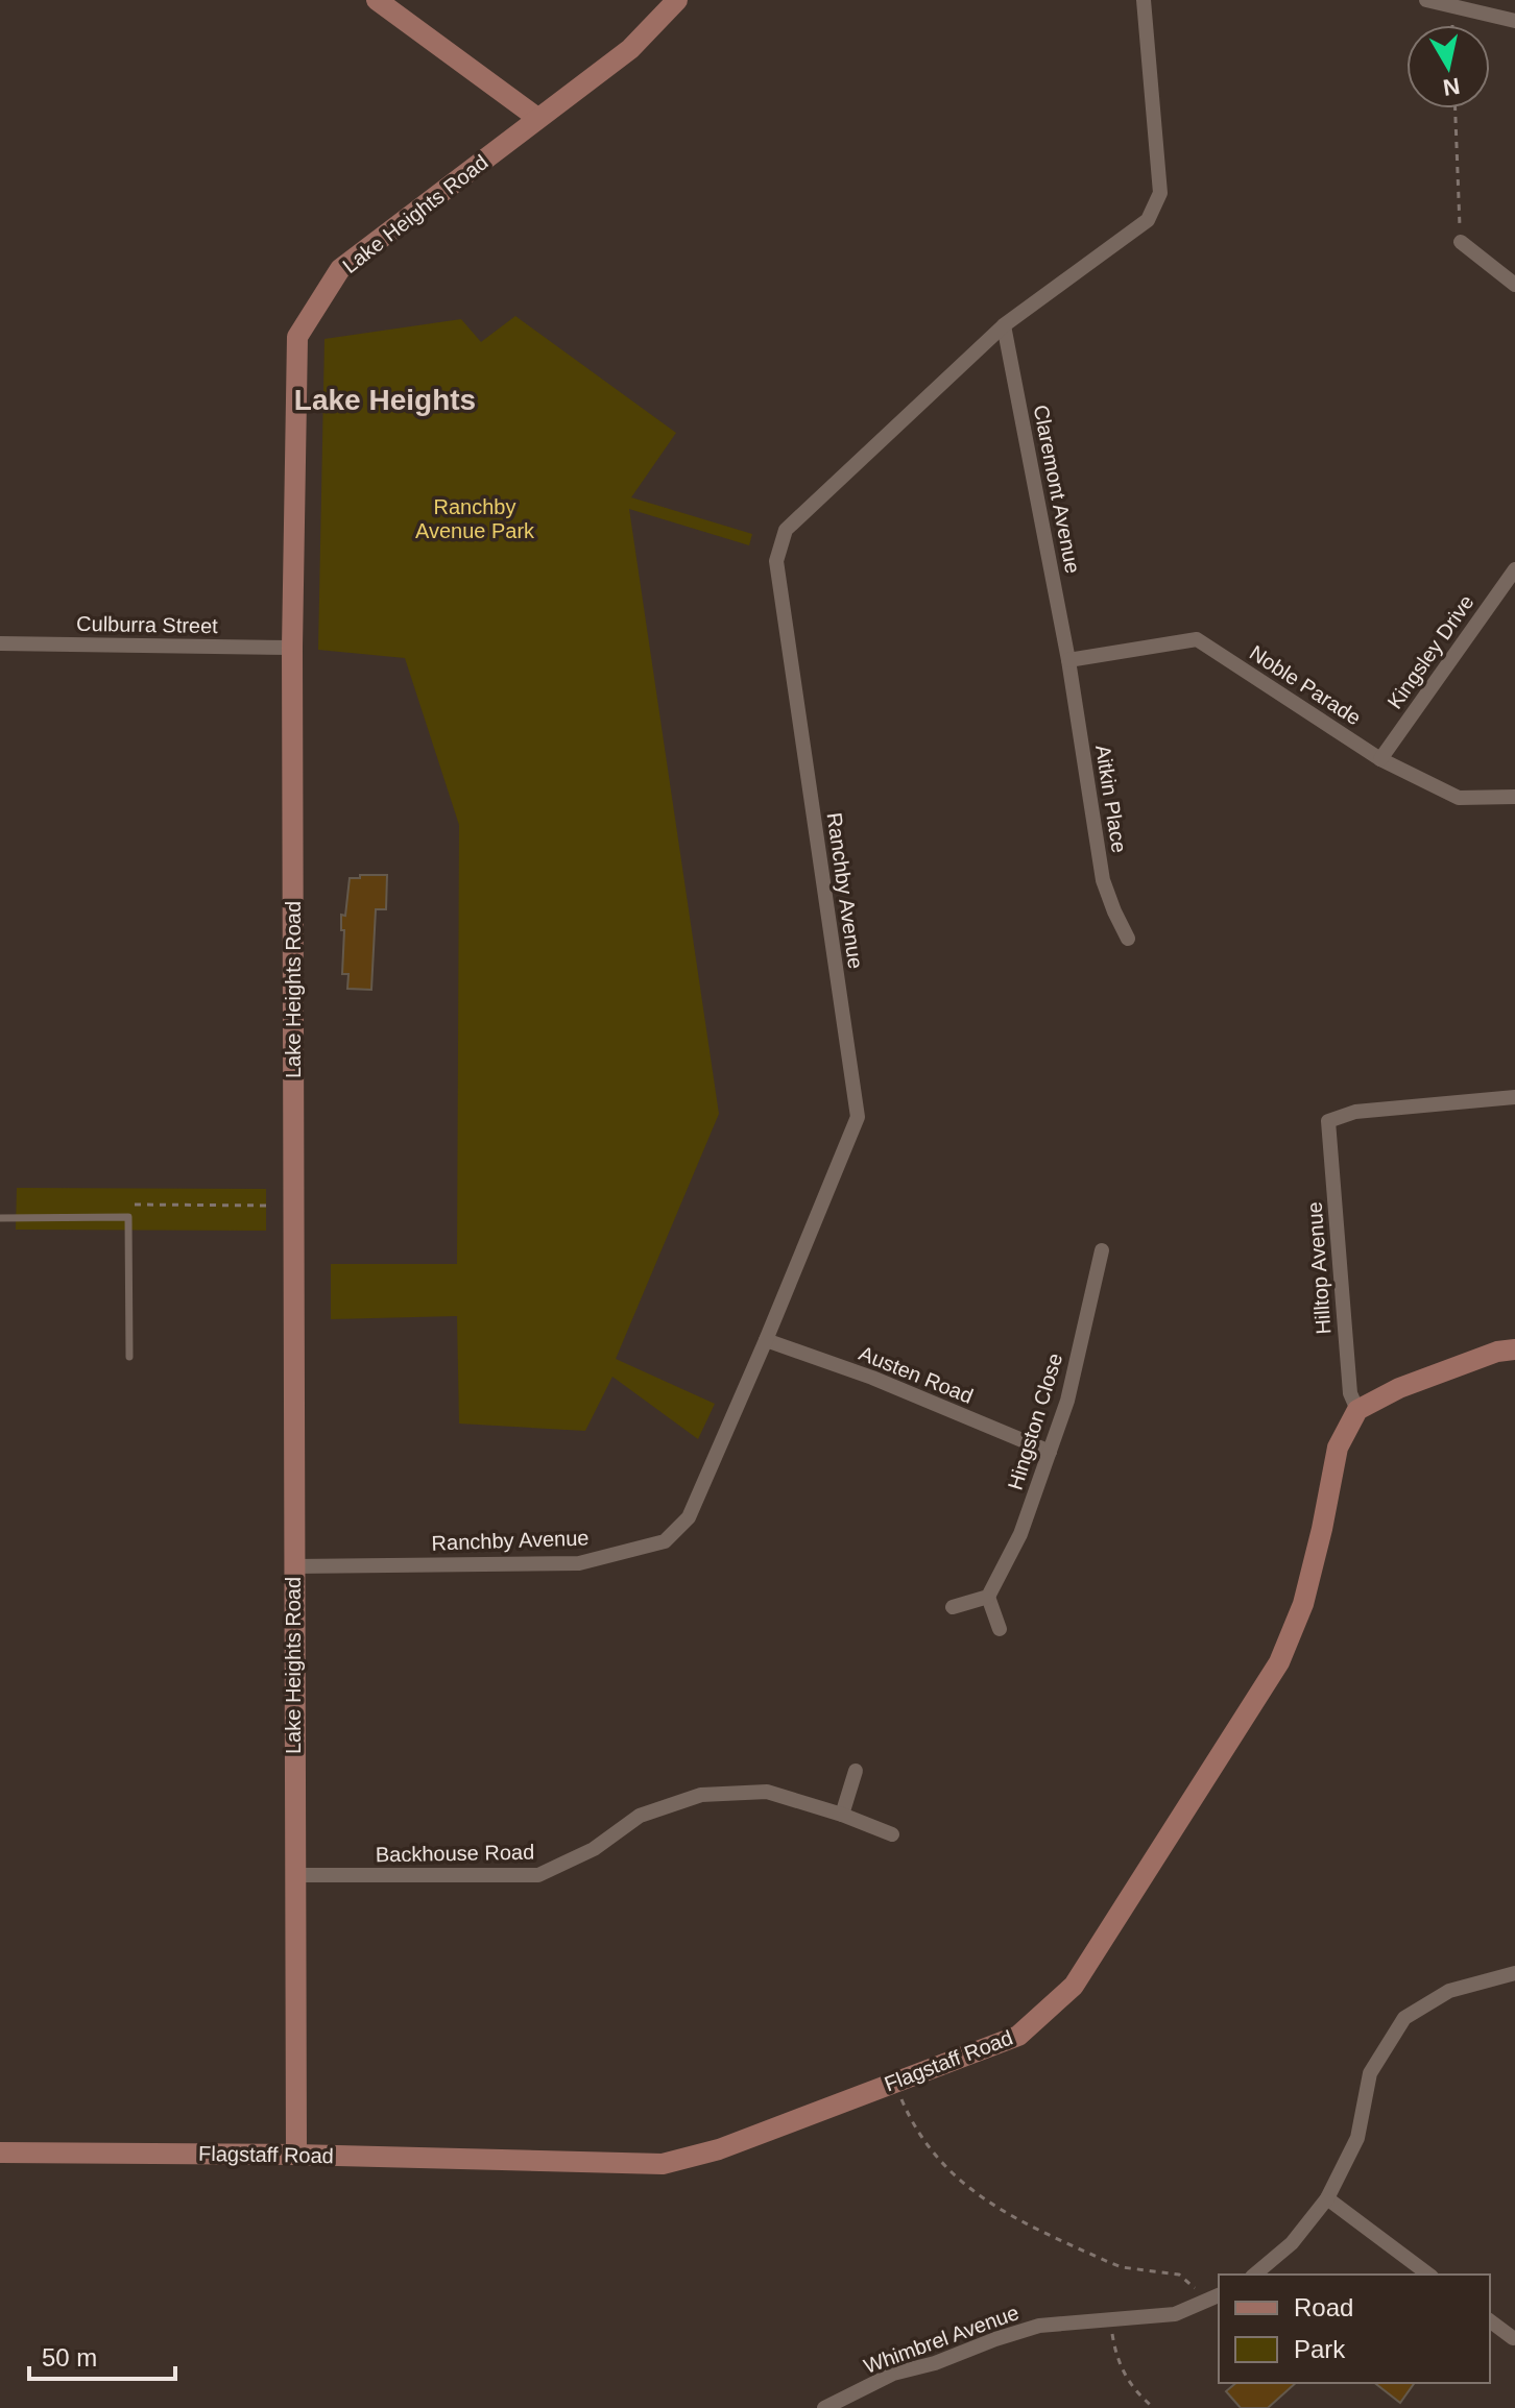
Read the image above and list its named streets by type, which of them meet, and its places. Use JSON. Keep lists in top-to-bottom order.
{
  "streets": {
    "main road": ["Lake Heights Road", "Flagstaff Road"],
    "street": [
      "Claremont Avenue",
      "Culburra Street",
      "Kingsley Drive",
      "Noble Parade",
      "Aitkin Place",
      "Ranchby Avenue",
      "Hilltop Avenue",
      "Austen Road",
      "Hingston Close",
      "Backhouse Road",
      "Whimbrel Avenue"
    ]
  },
  "crossings": [
    ["Lake Heights Road", "Culburra Street"],
    ["Lake Heights Road", "Ranchby Avenue"],
    ["Lake Heights Road", "Backhouse Road"],
    ["Lake Heights Road", "Flagstaff Road"],
    ["Claremont Avenue", "Noble Parade"],
    ["Claremont Avenue", "Aitkin Place"],
    ["Claremont Avenue", "Ranchby Avenue"],
    ["Kingsley Drive", "Noble Parade"],
    ["Noble Parade", "Aitkin Place"],
    ["Ranchby Avenue", "Austen Road"],
    ["Hilltop Avenue", "Flagstaff Road"],
    ["Austen Road", "Hingston Close"]
  ],
  "districts": ["Lake Heights"],
  "parks": ["Ranchby Avenue Park"],
  "legend": ["Road", "Park"],
  "scale_bar": "50 m",
  "north": "bottom"
}
